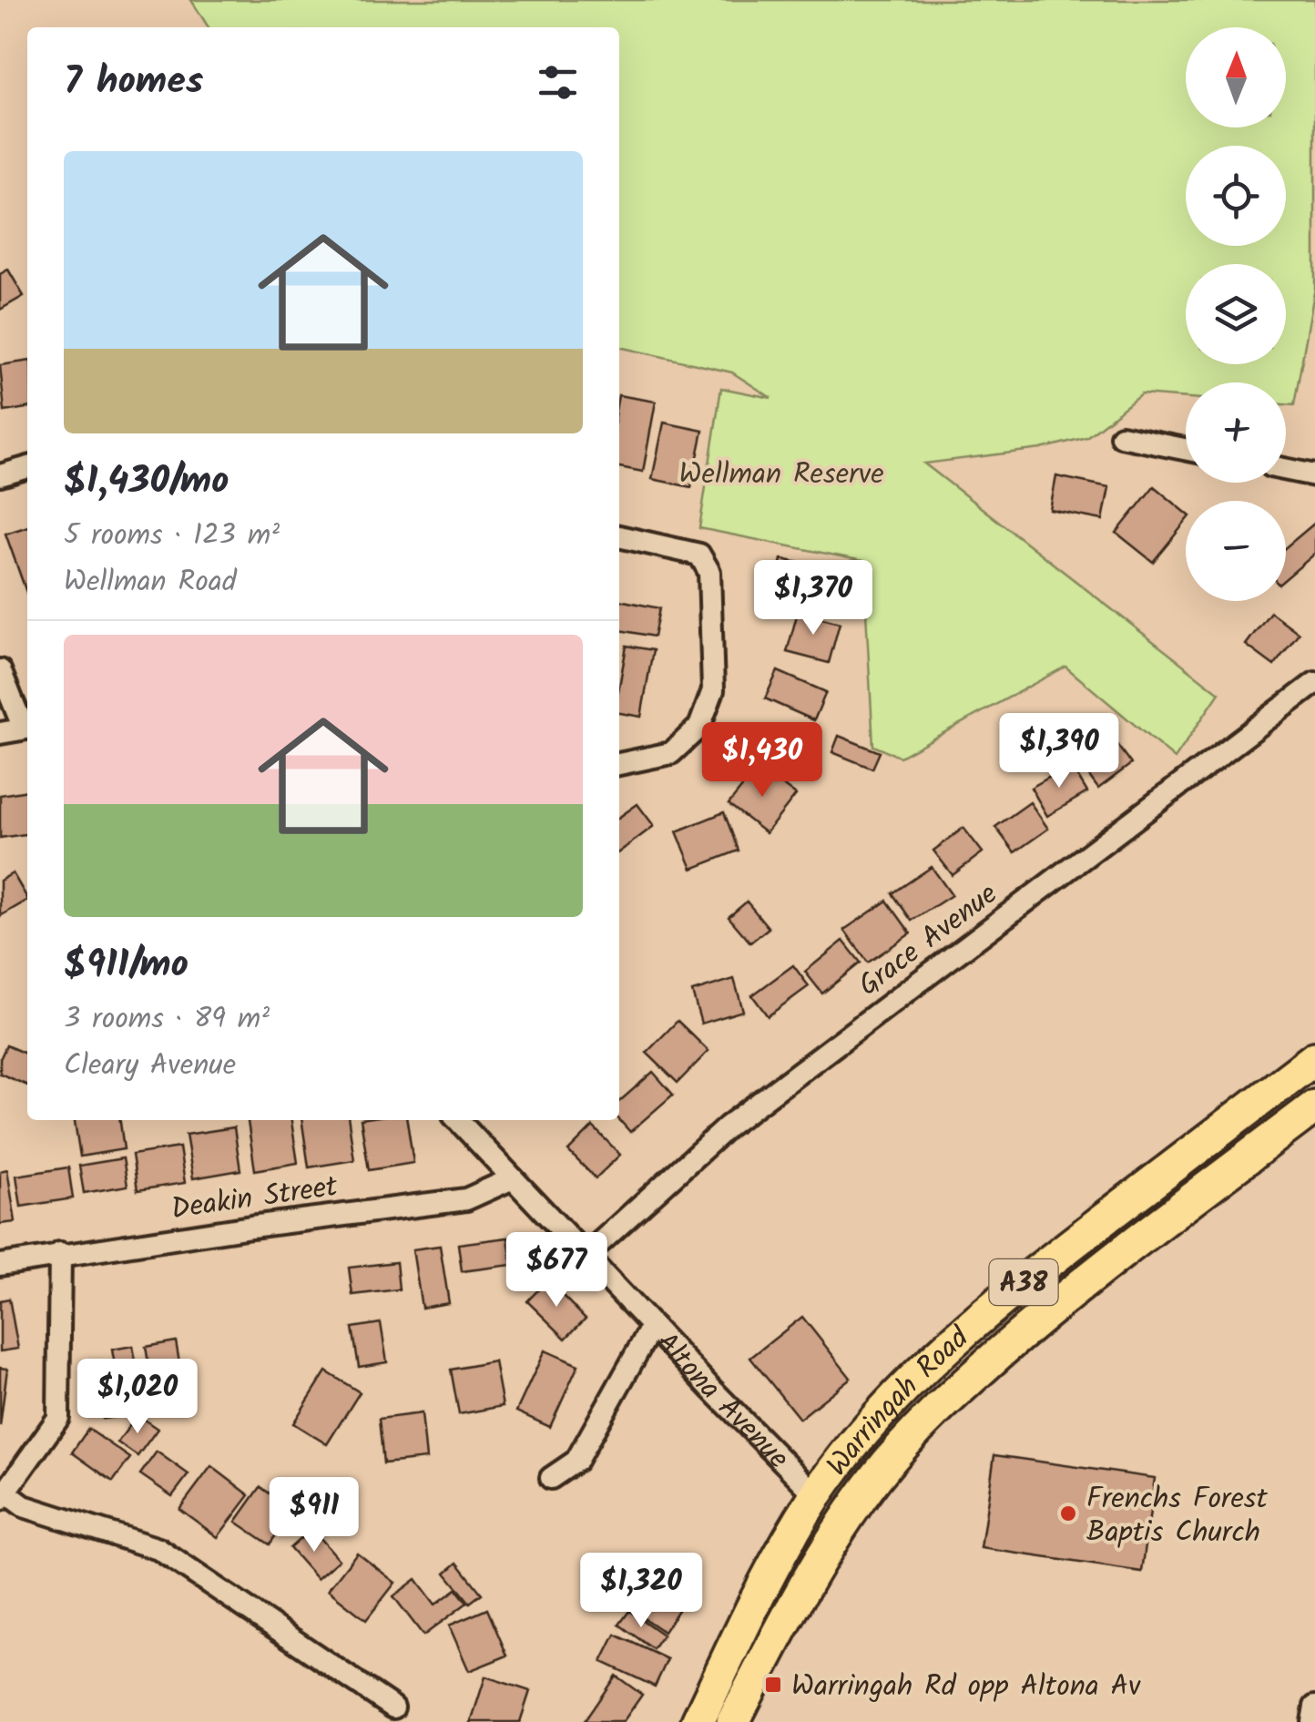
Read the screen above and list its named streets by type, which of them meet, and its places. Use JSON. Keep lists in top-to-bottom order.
{
  "streets": {
    "highway": ["A38", "Altona Avenue", "Warringah Road"],
    "street": ["Grace Avenue", "Deakin Street"]
  },
  "crossings": [
    ["Grace Avenue", "Altona Avenue"],
    ["Deakin Street", "Altona Avenue"],
    ["Altona Avenue", "Warringah Road"]
  ],
  "parks": ["Wellman Reserve"],
  "places": {
    "other": ["Frenchs Forest Baptis Church"],
    "transit": ["Warringah Rd opp Altona Av"]
  },
  "north": "top",
  "page": {
    "map_buttons": ["+", "−"],
    "heading": "7 homes",
    "list": [
      {
        "name": "$1,430/mo",
        "note": "5 rooms · 123 m² · Wellman Road"
      },
      {
        "name": "$911/mo",
        "note": "3 rooms · 89 m² · Cleary Avenue"
      }
    ],
    "price": [
      "$1,370",
      "$1,390",
      "$1,430",
      "$677",
      "$1,020",
      "$911",
      "$1,320"
    ]
  }
}
